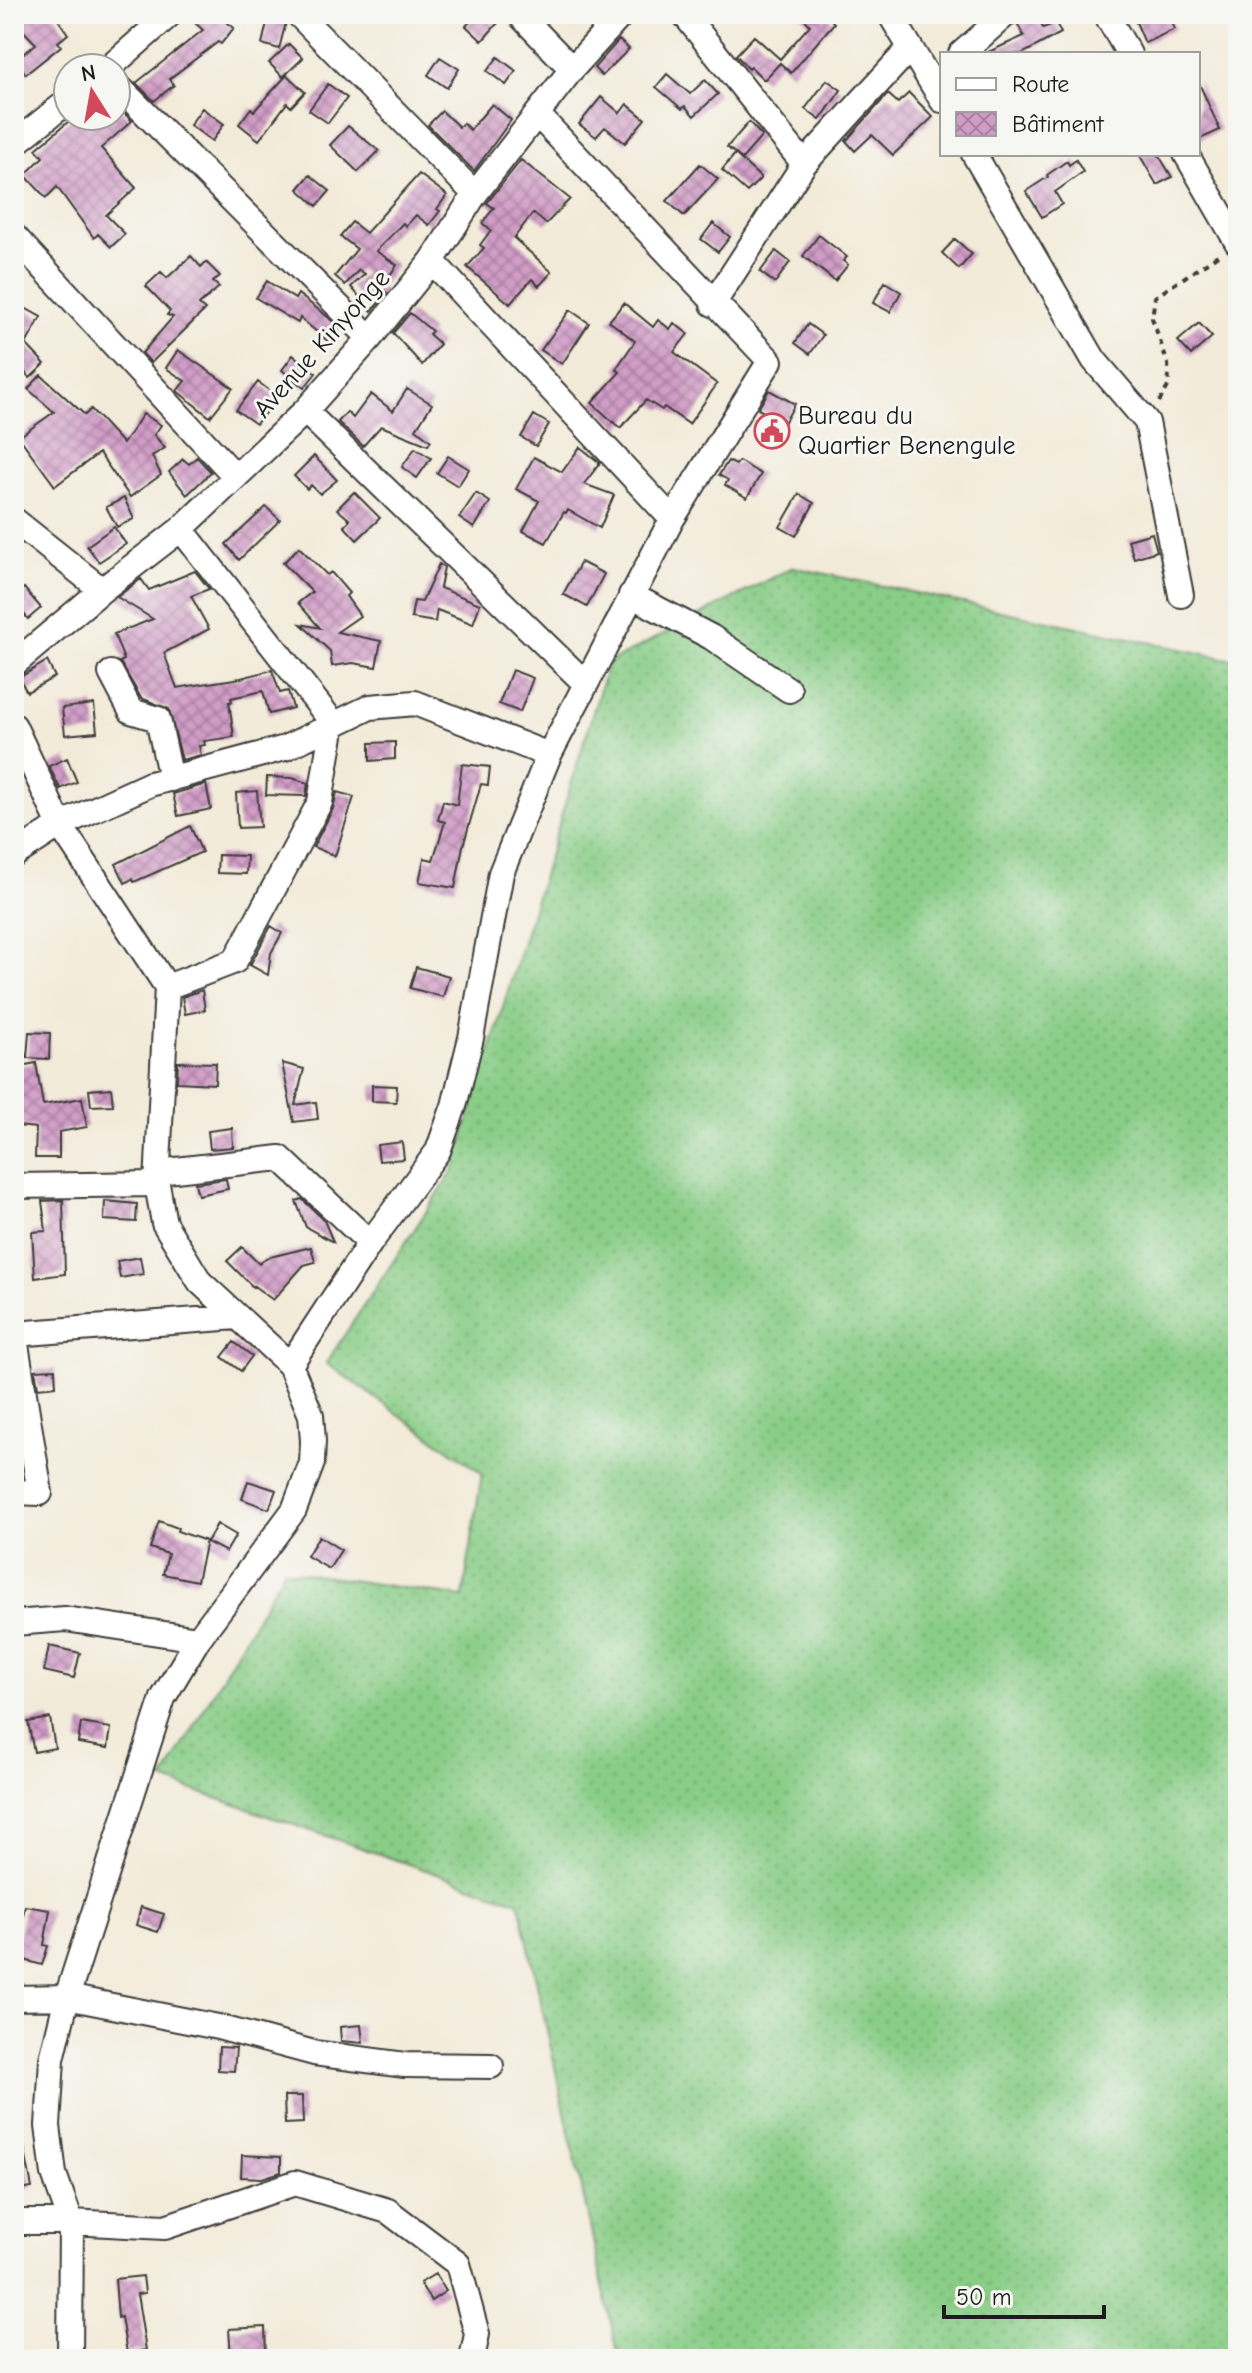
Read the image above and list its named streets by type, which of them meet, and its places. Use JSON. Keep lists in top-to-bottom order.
{
  "streets": {
    "street": ["Avenue Kinyonge"]
  },
  "places": {
    "public building": ["Bureau du Quartier Benengule"]
  },
  "legend": ["Route", "Bâtiment"],
  "scale_bar": "50 m",
  "north": "top"
}
